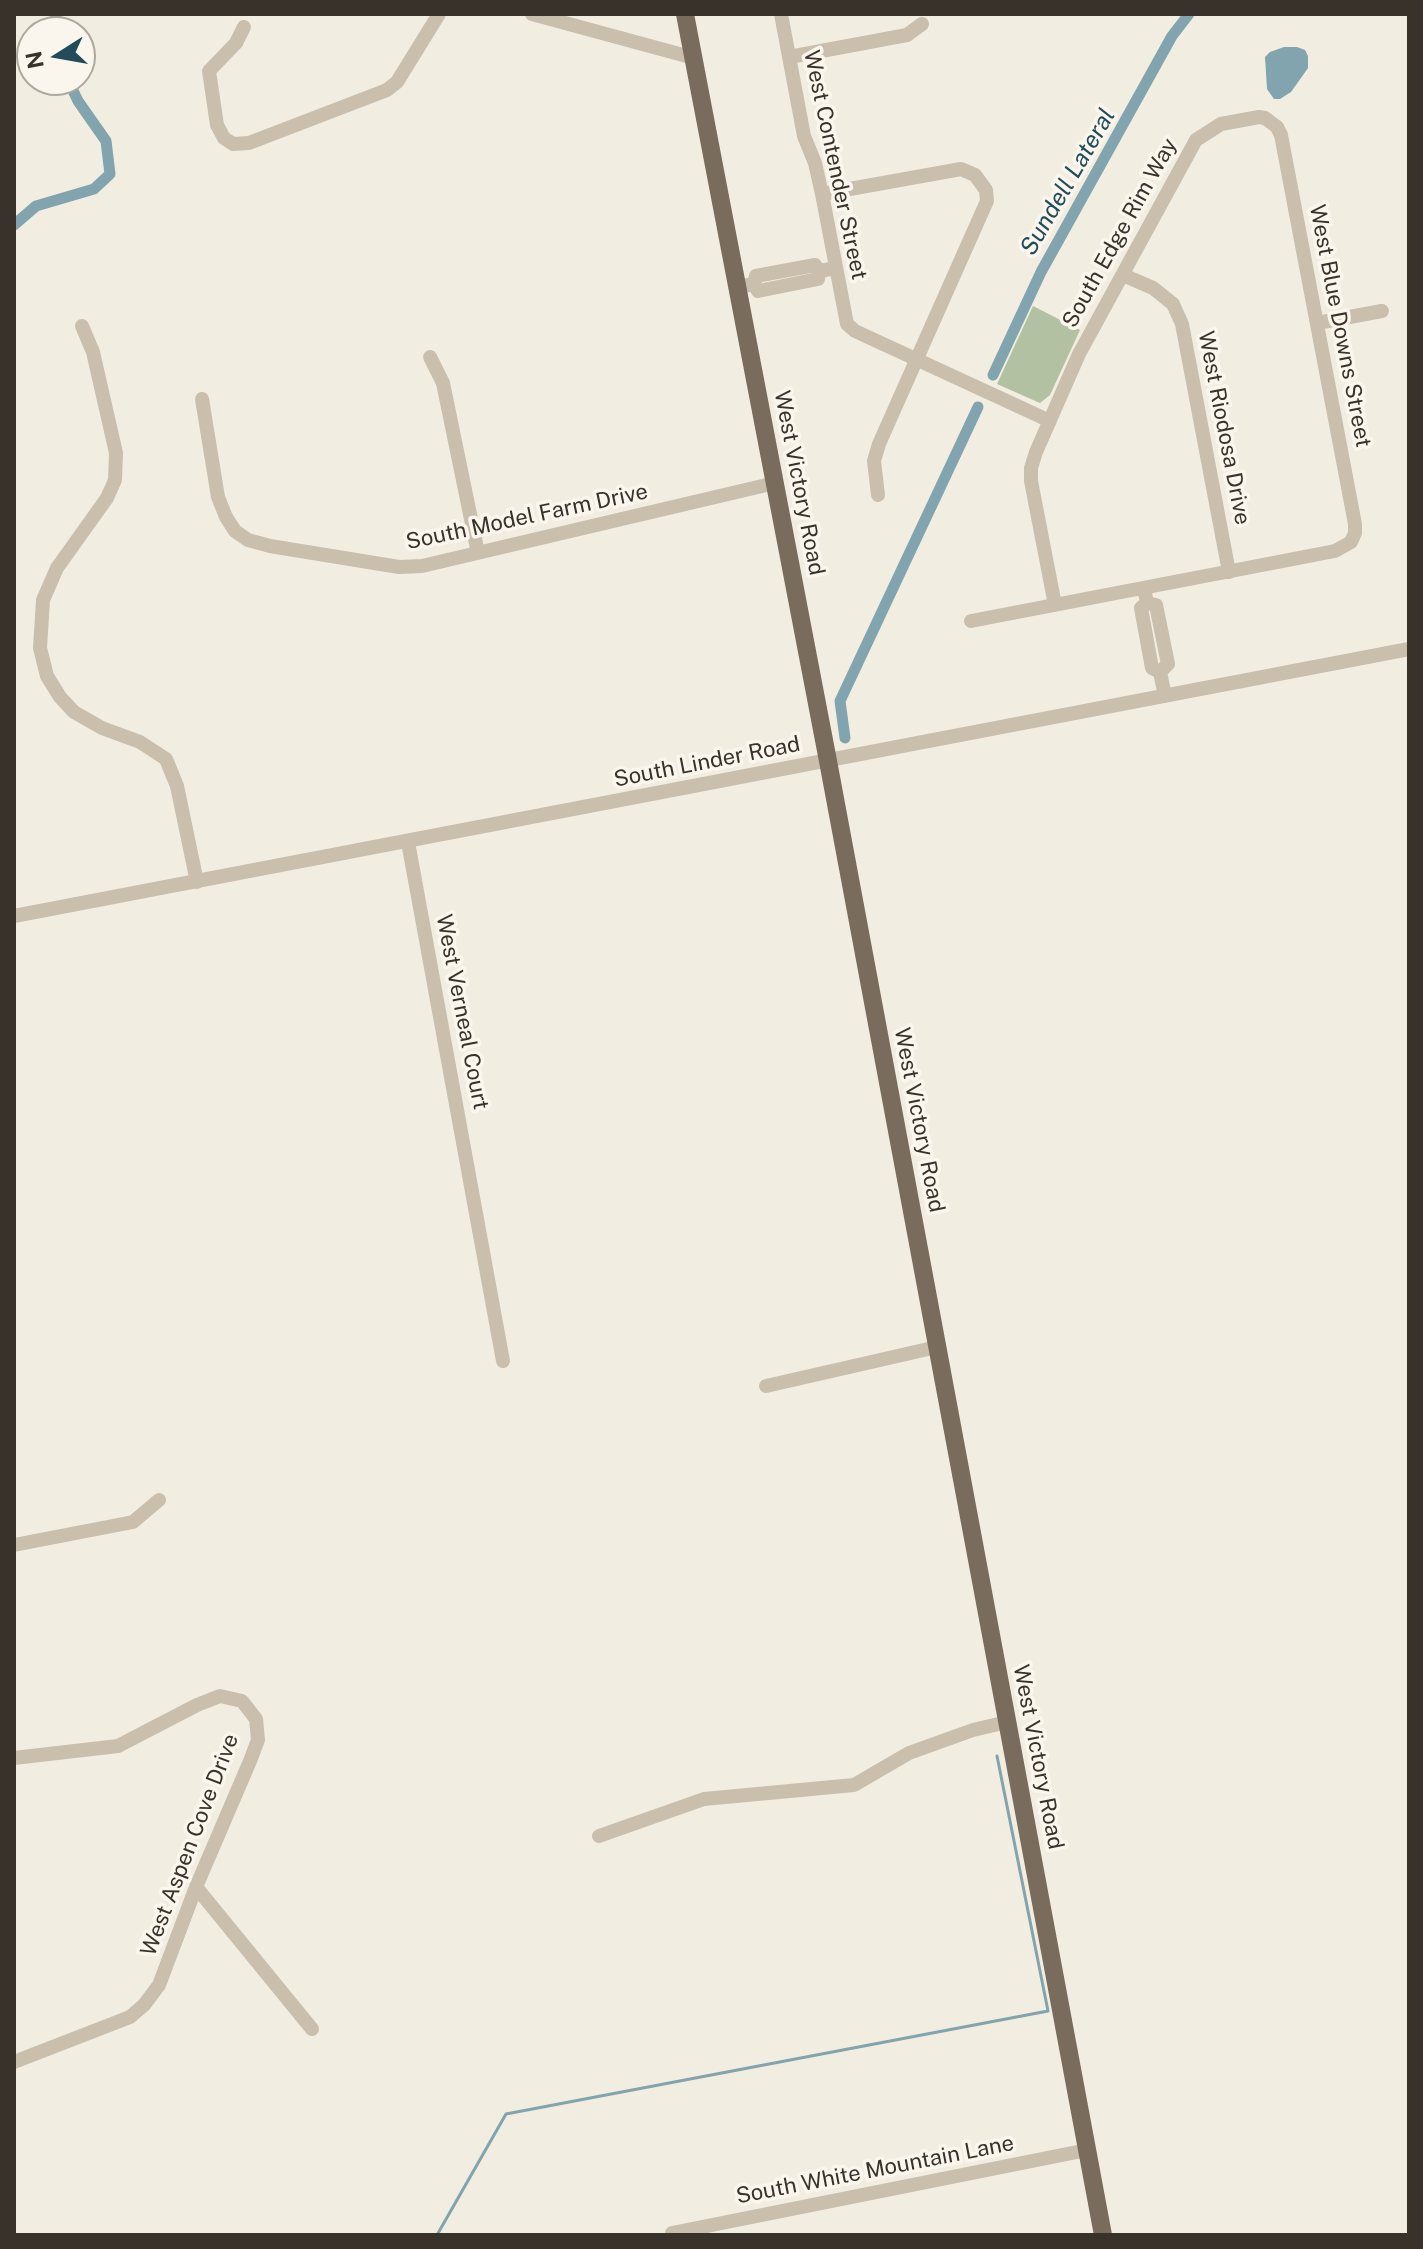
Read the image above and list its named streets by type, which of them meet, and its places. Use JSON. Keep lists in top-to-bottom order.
{
  "streets": {
    "main road": ["West Victory Road"],
    "street": [
      "West Contender Street",
      "South Edge Rim Way",
      "West Blue Downs Street",
      "West Riodosa Drive",
      "South Model Farm Drive",
      "South Linder Road",
      "West Verneal Court",
      "West Aspen Cove Drive",
      "South White Mountain Lane"
    ]
  },
  "crossings": [
    ["South Edge Rim Way", "West Blue Downs Street"],
    ["South Edge Rim Way", "West Riodosa Drive"],
    ["West Blue Downs Street", "West Riodosa Drive"],
    ["West Victory Road", "South Model Farm Drive"],
    ["West Victory Road", "South Linder Road"],
    ["West Victory Road", "South White Mountain Lane"],
    ["South Linder Road", "West Verneal Court"]
  ],
  "water": ["Sundell Lateral"],
  "north": "left"
}
